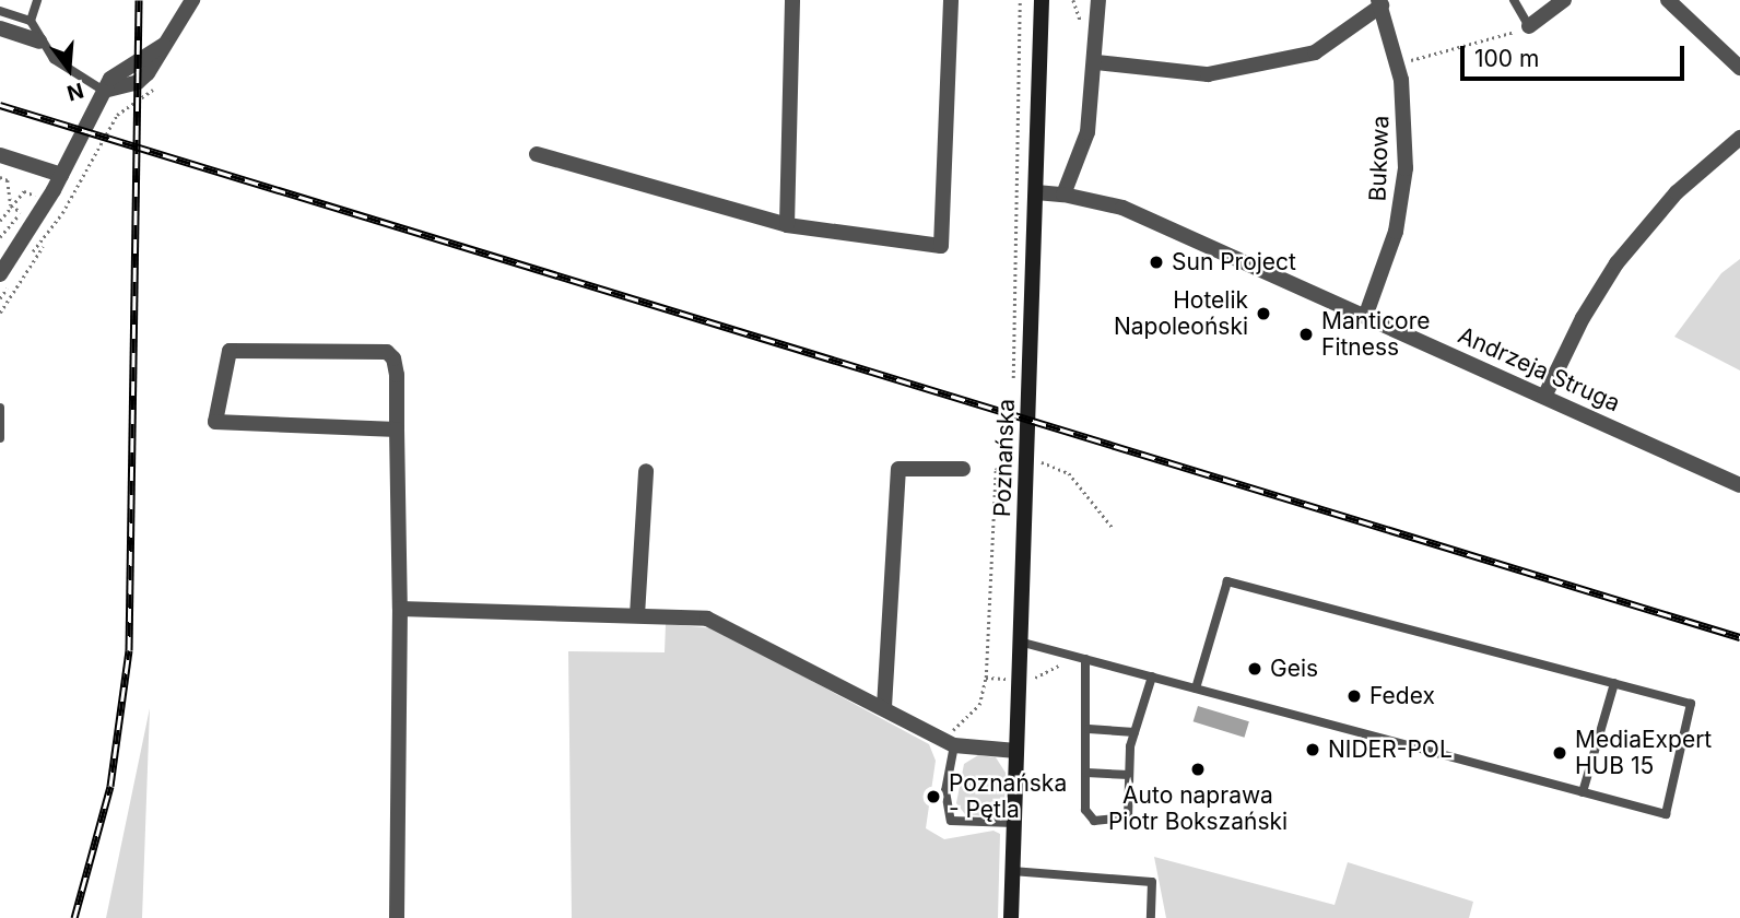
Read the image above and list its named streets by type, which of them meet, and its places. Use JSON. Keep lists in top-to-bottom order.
{
  "streets": {
    "main road": ["Poznańska"],
    "street": ["Bukowa", "Andrzeja Struga"]
  },
  "crossings": [
    ["Bukowa", "Andrzeja Struga"],
    ["Andrzeja Struga", "Poznańska"]
  ],
  "places": [
    "Sun Project",
    "Hotelik Napoleoński",
    "Manticore Fitness",
    "Geis",
    "Fedex",
    "NIDER-POL",
    "MediaExpert HUB 15",
    "Auto naprawa Piotr Bokszański",
    "Poznańska - Pętla"
  ],
  "scale_bar": "100 m",
  "north": "bottom"
}
